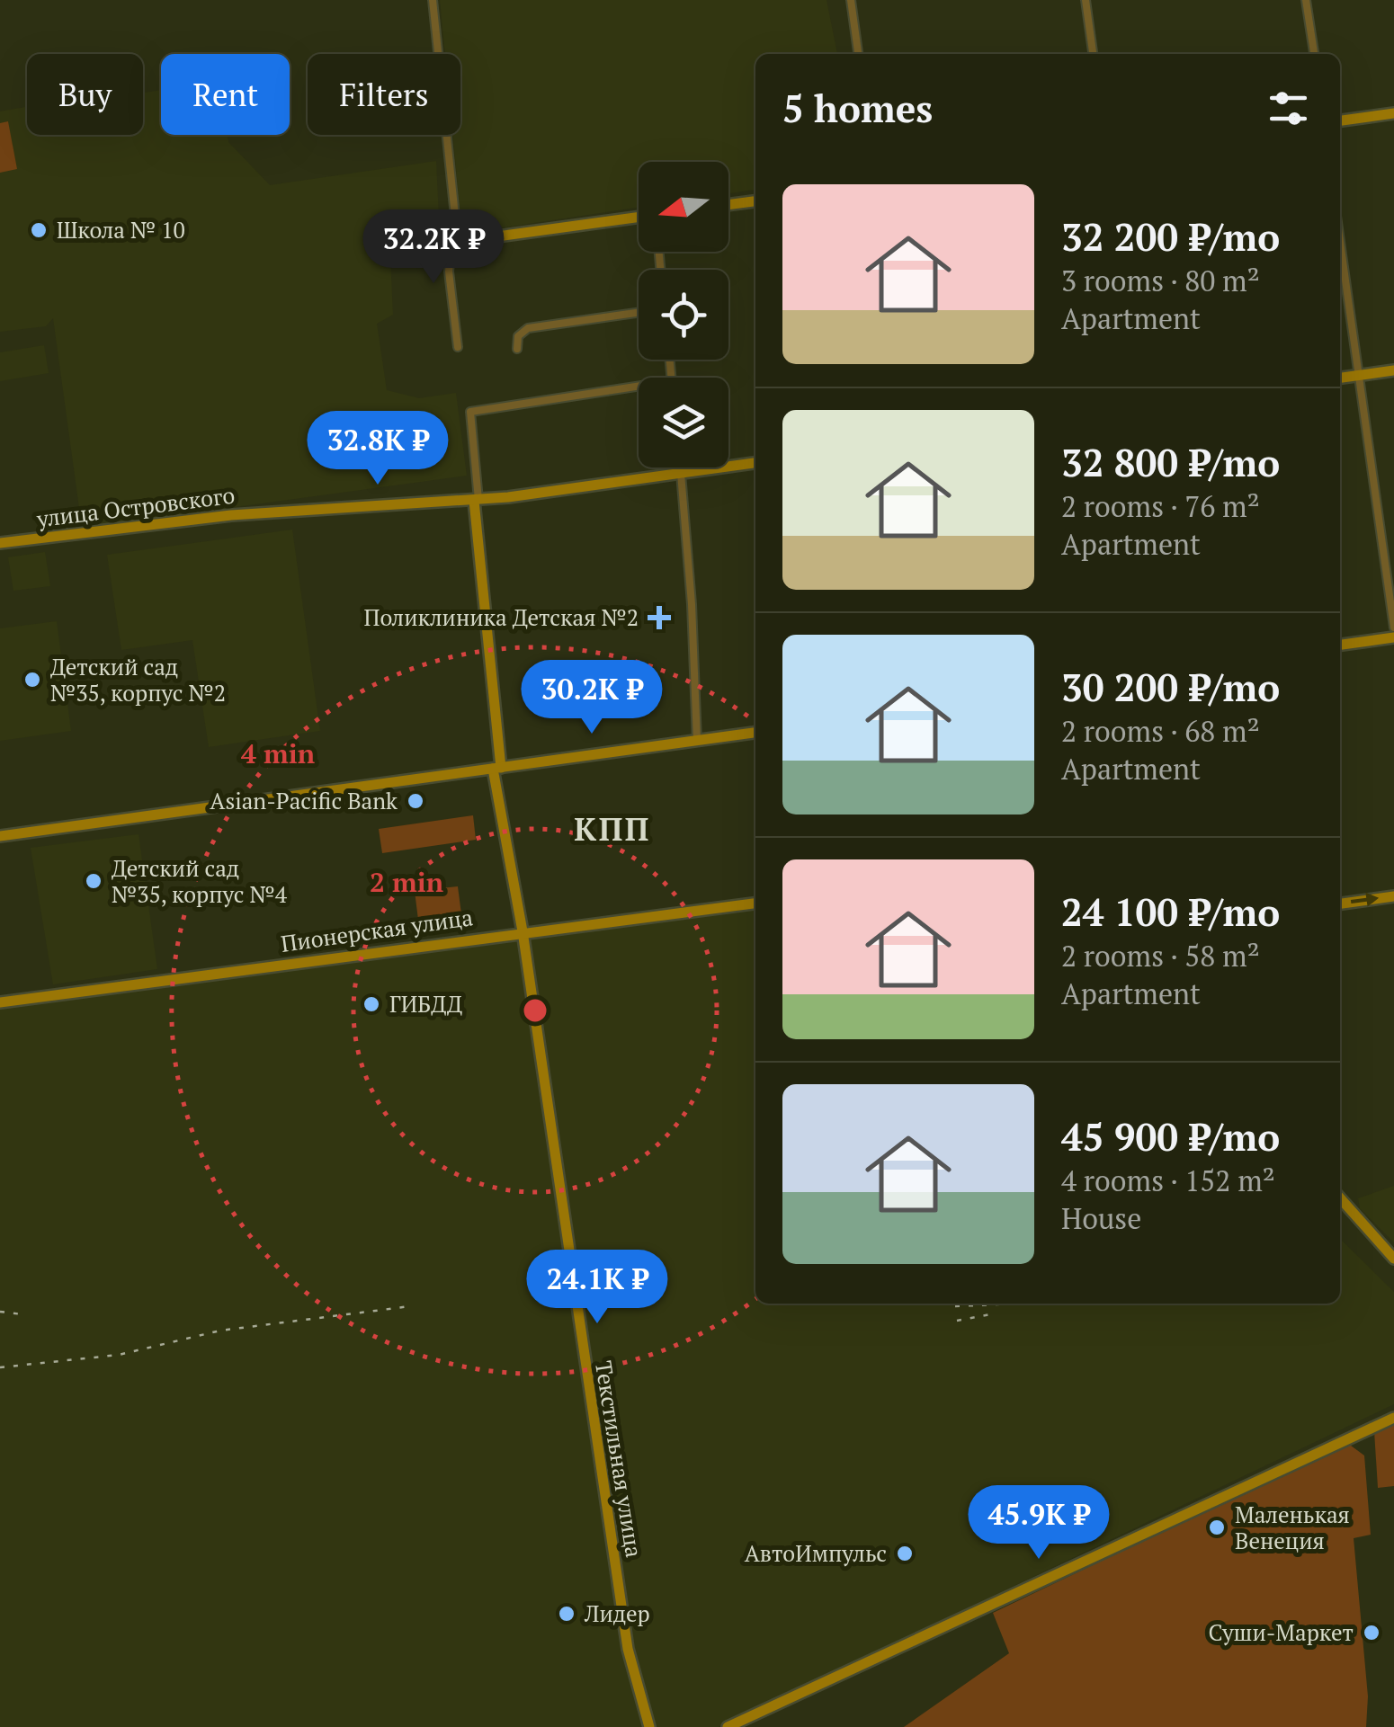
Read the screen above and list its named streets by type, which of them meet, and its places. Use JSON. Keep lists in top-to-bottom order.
{
  "streets": {
    "street": ["улица Островского", "Пионерская улица", "Текстильная улица"]
  },
  "crossings": [
    ["улица Островского", "Текстильная улица"],
    ["Пионерская улица", "Текстильная улица"]
  ],
  "districts": ["КПП"],
  "places": {
    "other": [
      "Школа № 10",
      "Детский сад №35, корпус №2",
      "Asian-Pacific Bank",
      "Детский сад №35, корпус №4",
      "ГИБДД",
      "Маленькая Венеция",
      "АвтоИмпульс",
      "Лидер",
      "Суши-Маркет"
    ],
    "health": ["Поликлиника Детская №2"]
  },
  "north": "left",
  "page": {
    "chip": ["Buy", "Rent", "Filters"],
    "heading": "5 homes",
    "list": [
      {
        "name": "32 200 ₽/mo",
        "note": "3 rooms · 80 m² · Apartment"
      },
      {
        "name": "32 800 ₽/mo",
        "note": "2 rooms · 76 m² · Apartment"
      },
      {
        "name": "30 200 ₽/mo",
        "note": "2 rooms · 68 m² · Apartment"
      },
      {
        "name": "24 100 ₽/mo",
        "note": "2 rooms · 58 m² · Apartment"
      },
      {
        "name": "45 900 ₽/mo",
        "note": "4 rooms · 152 m² · House"
      }
    ],
    "price": [
      "32.2K ₽",
      "32.8K ₽",
      "30.2K ₽",
      "24.1K ₽",
      "45.9K ₽"
    ]
  },
  "rings": ["4 min", "2 min"]
}
